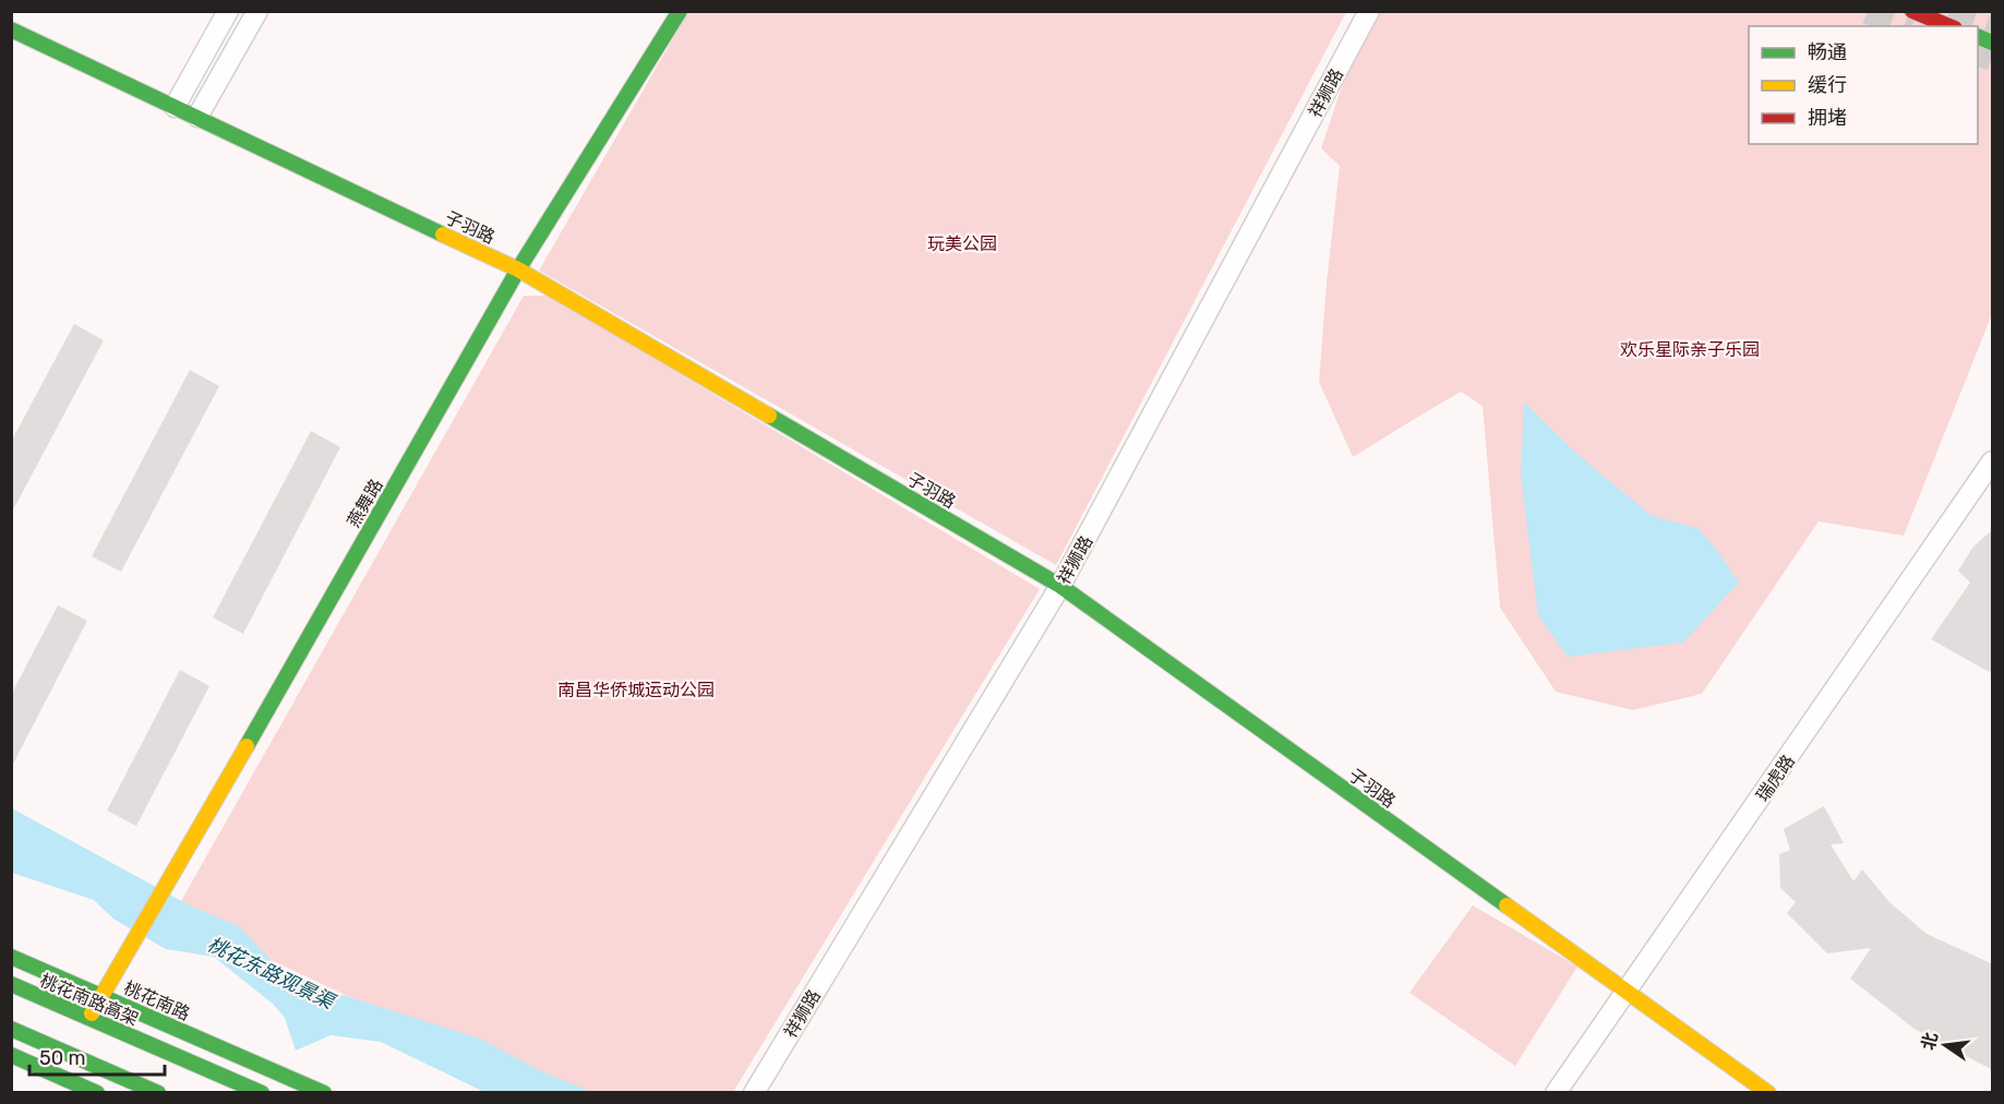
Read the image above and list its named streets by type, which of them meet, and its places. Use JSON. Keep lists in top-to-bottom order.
{
  "streets": {
    "main road": [
      "子羽路",
      "燕舞路",
      "桃花南路高架",
      "桃花南路"
    ],
    "street": ["祥狮路", "瑞虎路"]
  },
  "crossings": [
    ["祥狮路", "子羽路"],
    ["子羽路", "燕舞路"],
    ["子羽路", "瑞虎路"],
    ["燕舞路", "桃花南路高架"],
    ["燕舞路", "桃花南路"]
  ],
  "water": ["桃花东路观景渠"],
  "parks": ["玩美公园", "欢乐星际亲子乐园", "南昌华侨城运动公园"],
  "legend": ["畅通", "缓行", "拥堵"],
  "scale_bar": "50 m",
  "north": "left"
}
